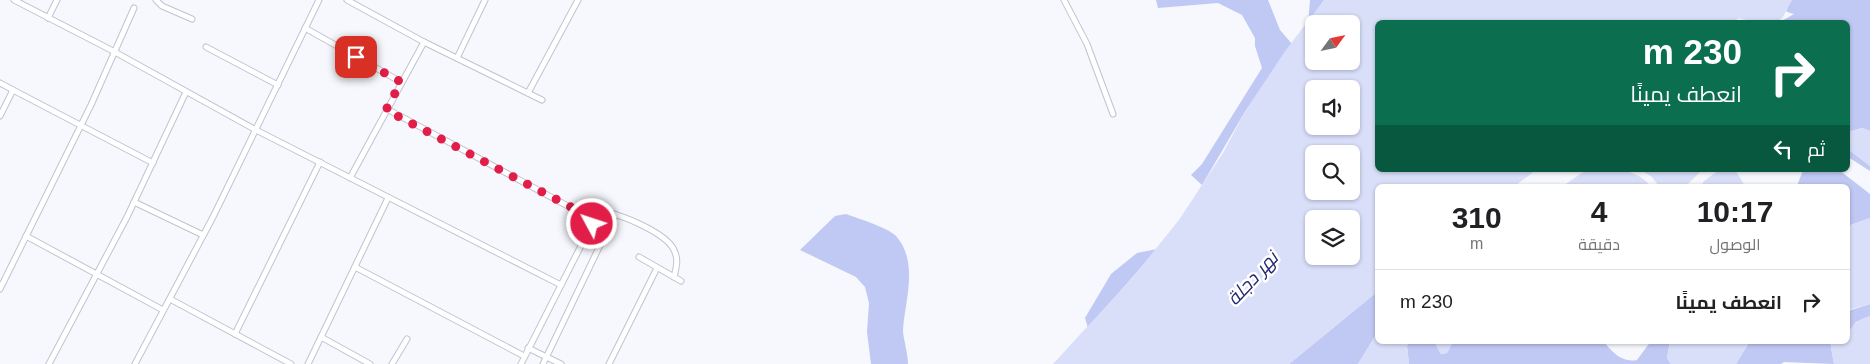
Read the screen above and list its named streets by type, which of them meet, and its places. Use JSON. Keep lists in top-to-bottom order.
{
  "water": ["نهر دجلة"],
  "north": "top right",
  "page": {
    "turn": ["230 m", "انعطف يمينًا"],
    "then": "ثم",
    "eta": [
      "10:17",
      "الوصول",
      "4",
      "دقيقة",
      "310",
      "m"
    ],
    "list": [
      {
        "name": "انعطف يمينًا",
        "value": "230 m"
      }
    ]
  }
}
